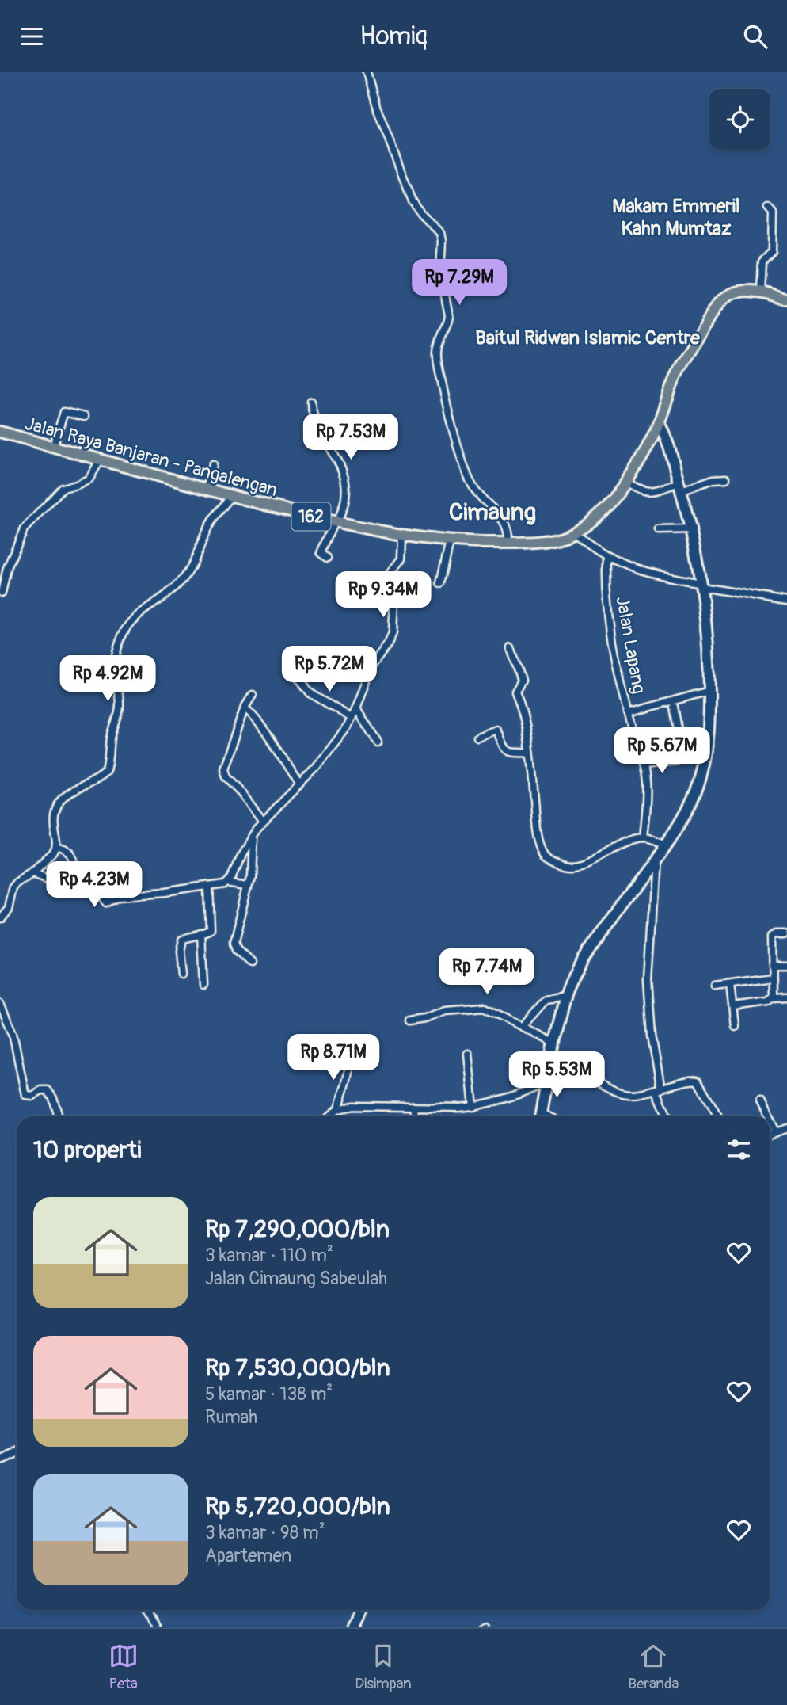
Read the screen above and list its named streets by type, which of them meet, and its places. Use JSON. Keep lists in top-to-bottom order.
{
  "streets": {
    "main road": ["Jalan Raya Banjaran - Pangalengan", "162"],
    "street": ["Jalan Lapang"]
  },
  "districts": ["Makam Emmeril Kahn Mumtaz", "Baitul Ridwan Islamic Centre", "Cimaung"],
  "page": {
    "header": "Homiq",
    "price": [
      "Rp 7.29M",
      "Rp 7.53M",
      "Rp 9.34M",
      "Rp 5.72M",
      "Rp 4.92M",
      "Rp 5.67M",
      "Rp 4.23M",
      "Rp 7.74M",
      "Rp 8.71M",
      "Rp 5.53M"
    ],
    "heading": "10 properti",
    "list": [
      {
        "name": "Rp 7,290,000/bln",
        "note": "3 kamar · 110 m² · Jalan Cimaung Sabeulah"
      },
      {
        "name": "Rp 7,530,000/bln",
        "note": "5 kamar · 138 m² · Rumah"
      },
      {
        "name": "Rp 5,720,000/bln",
        "note": "3 kamar · 98 m² · Apartemen"
      }
    ],
    "tabs": ["Peta", "Disimpan", "Beranda"]
  }
}
